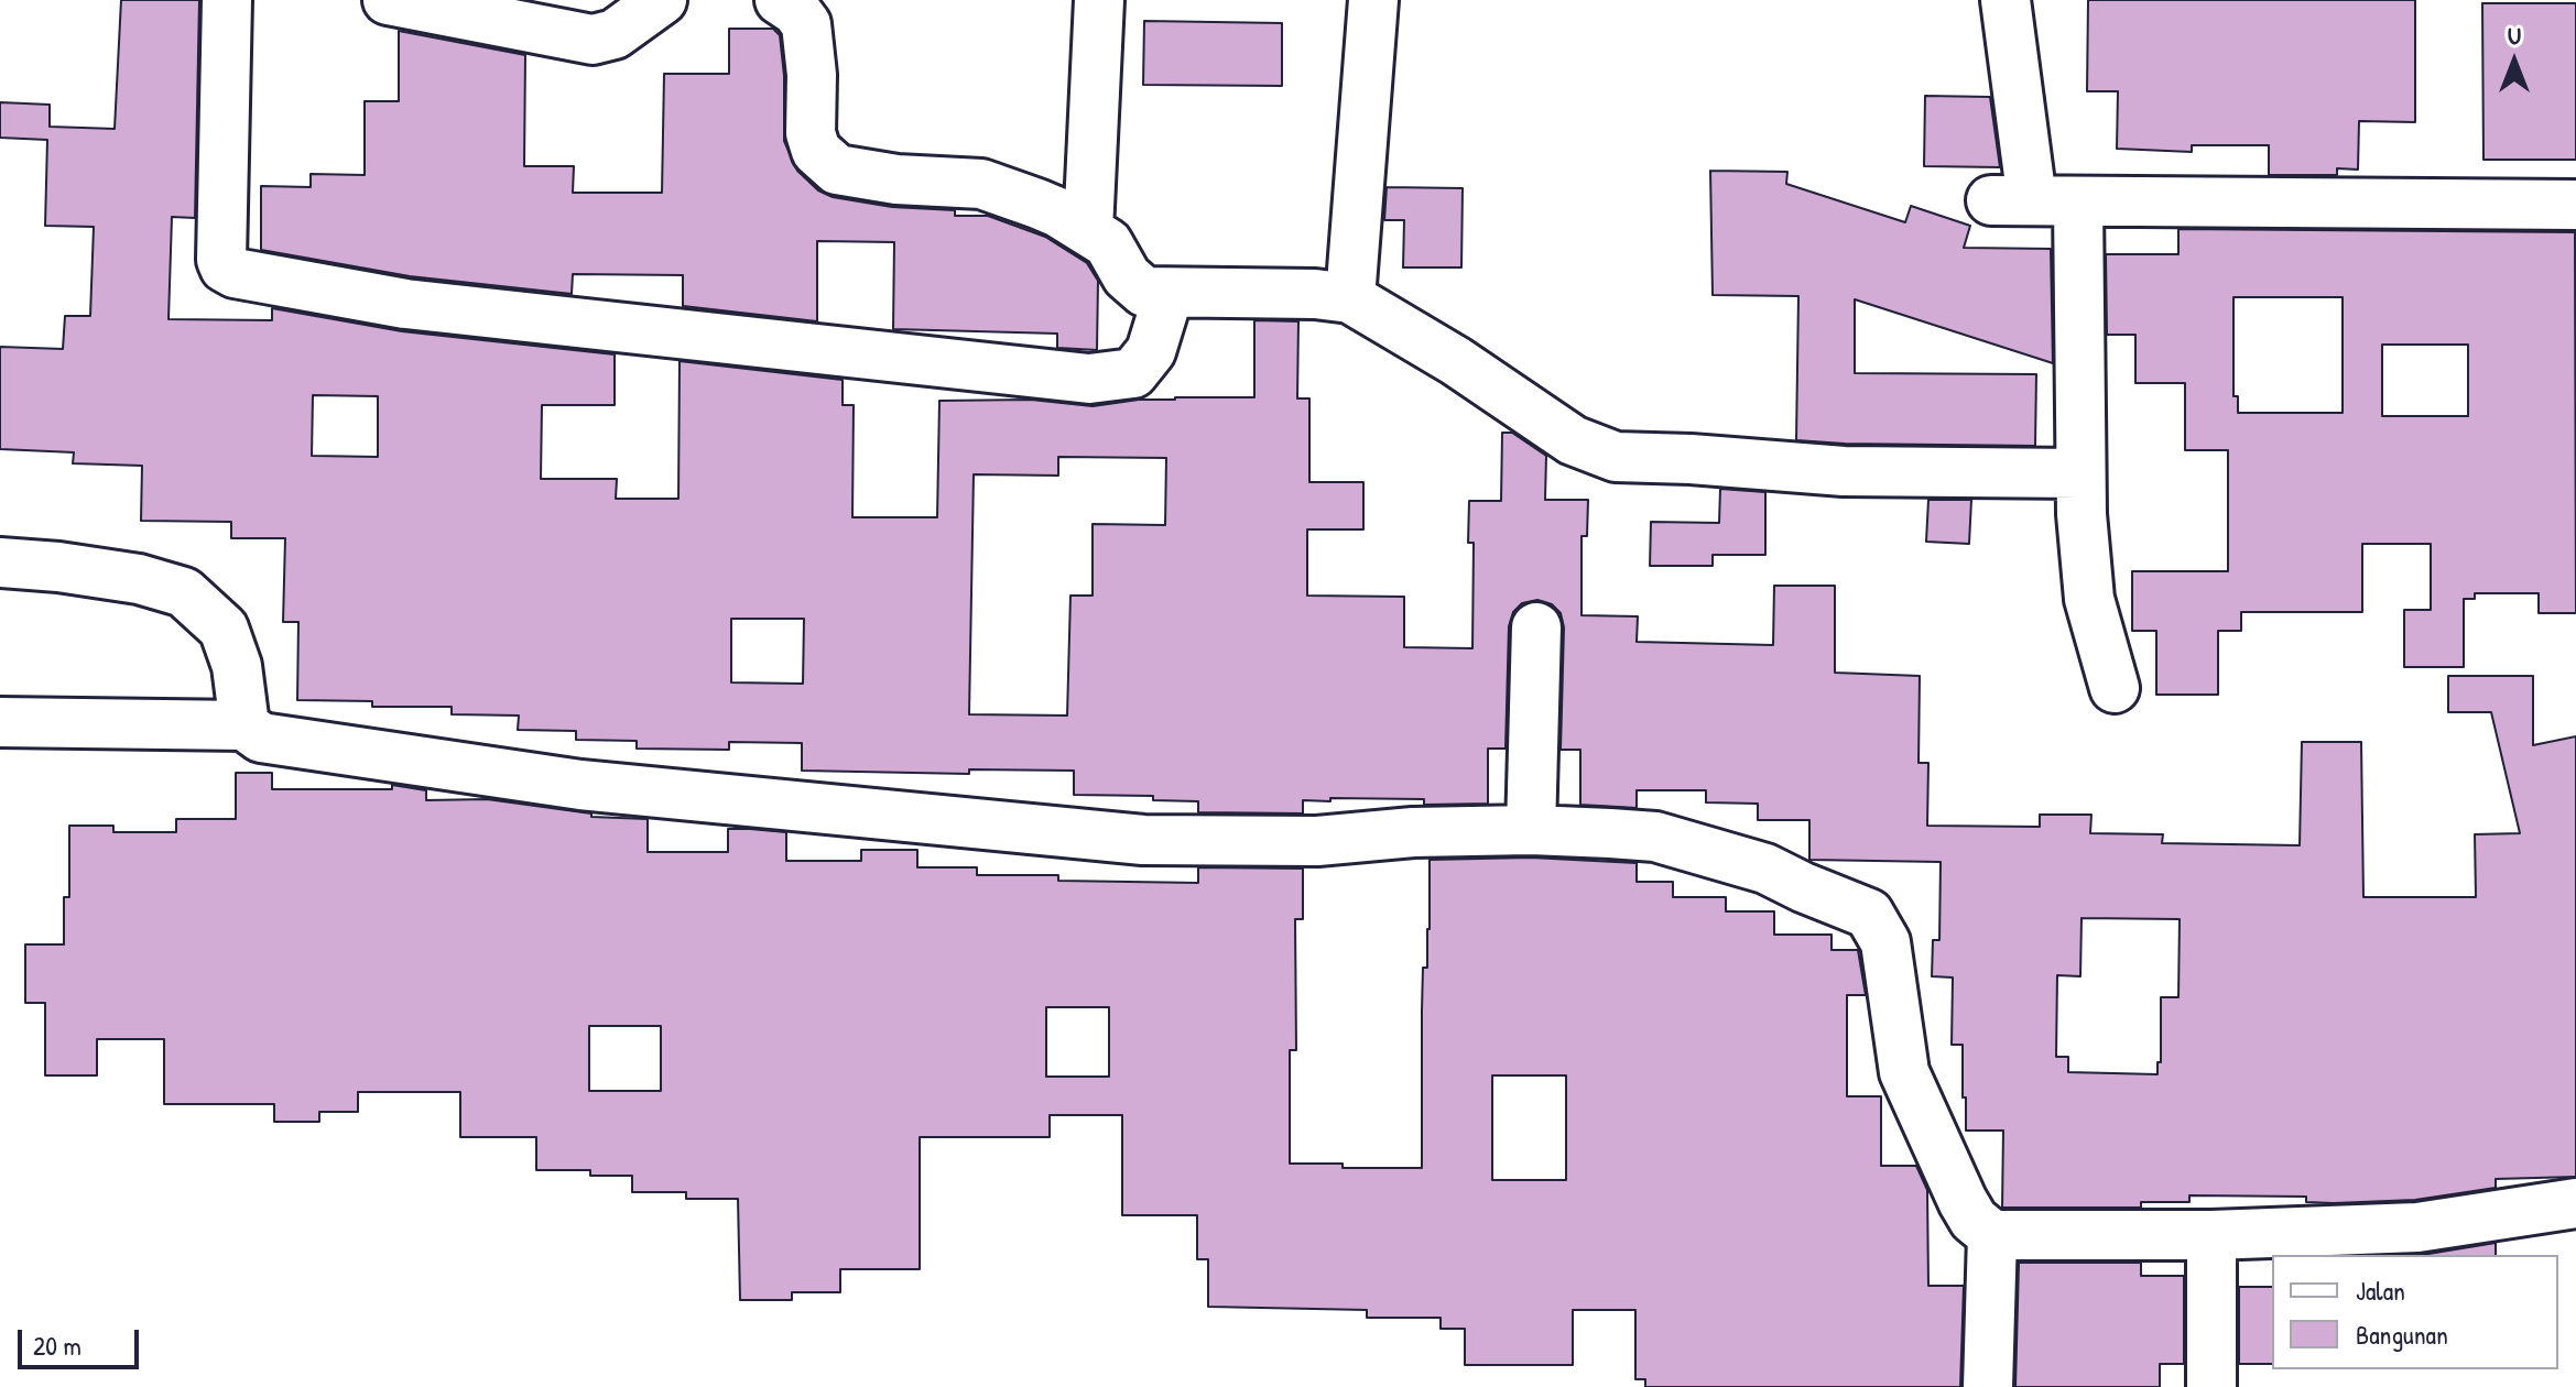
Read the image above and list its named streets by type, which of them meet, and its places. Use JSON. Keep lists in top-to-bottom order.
{
  "legend": ["Jalan", "Bangunan"],
  "scale_bar": "20 m",
  "north": "top"
}
